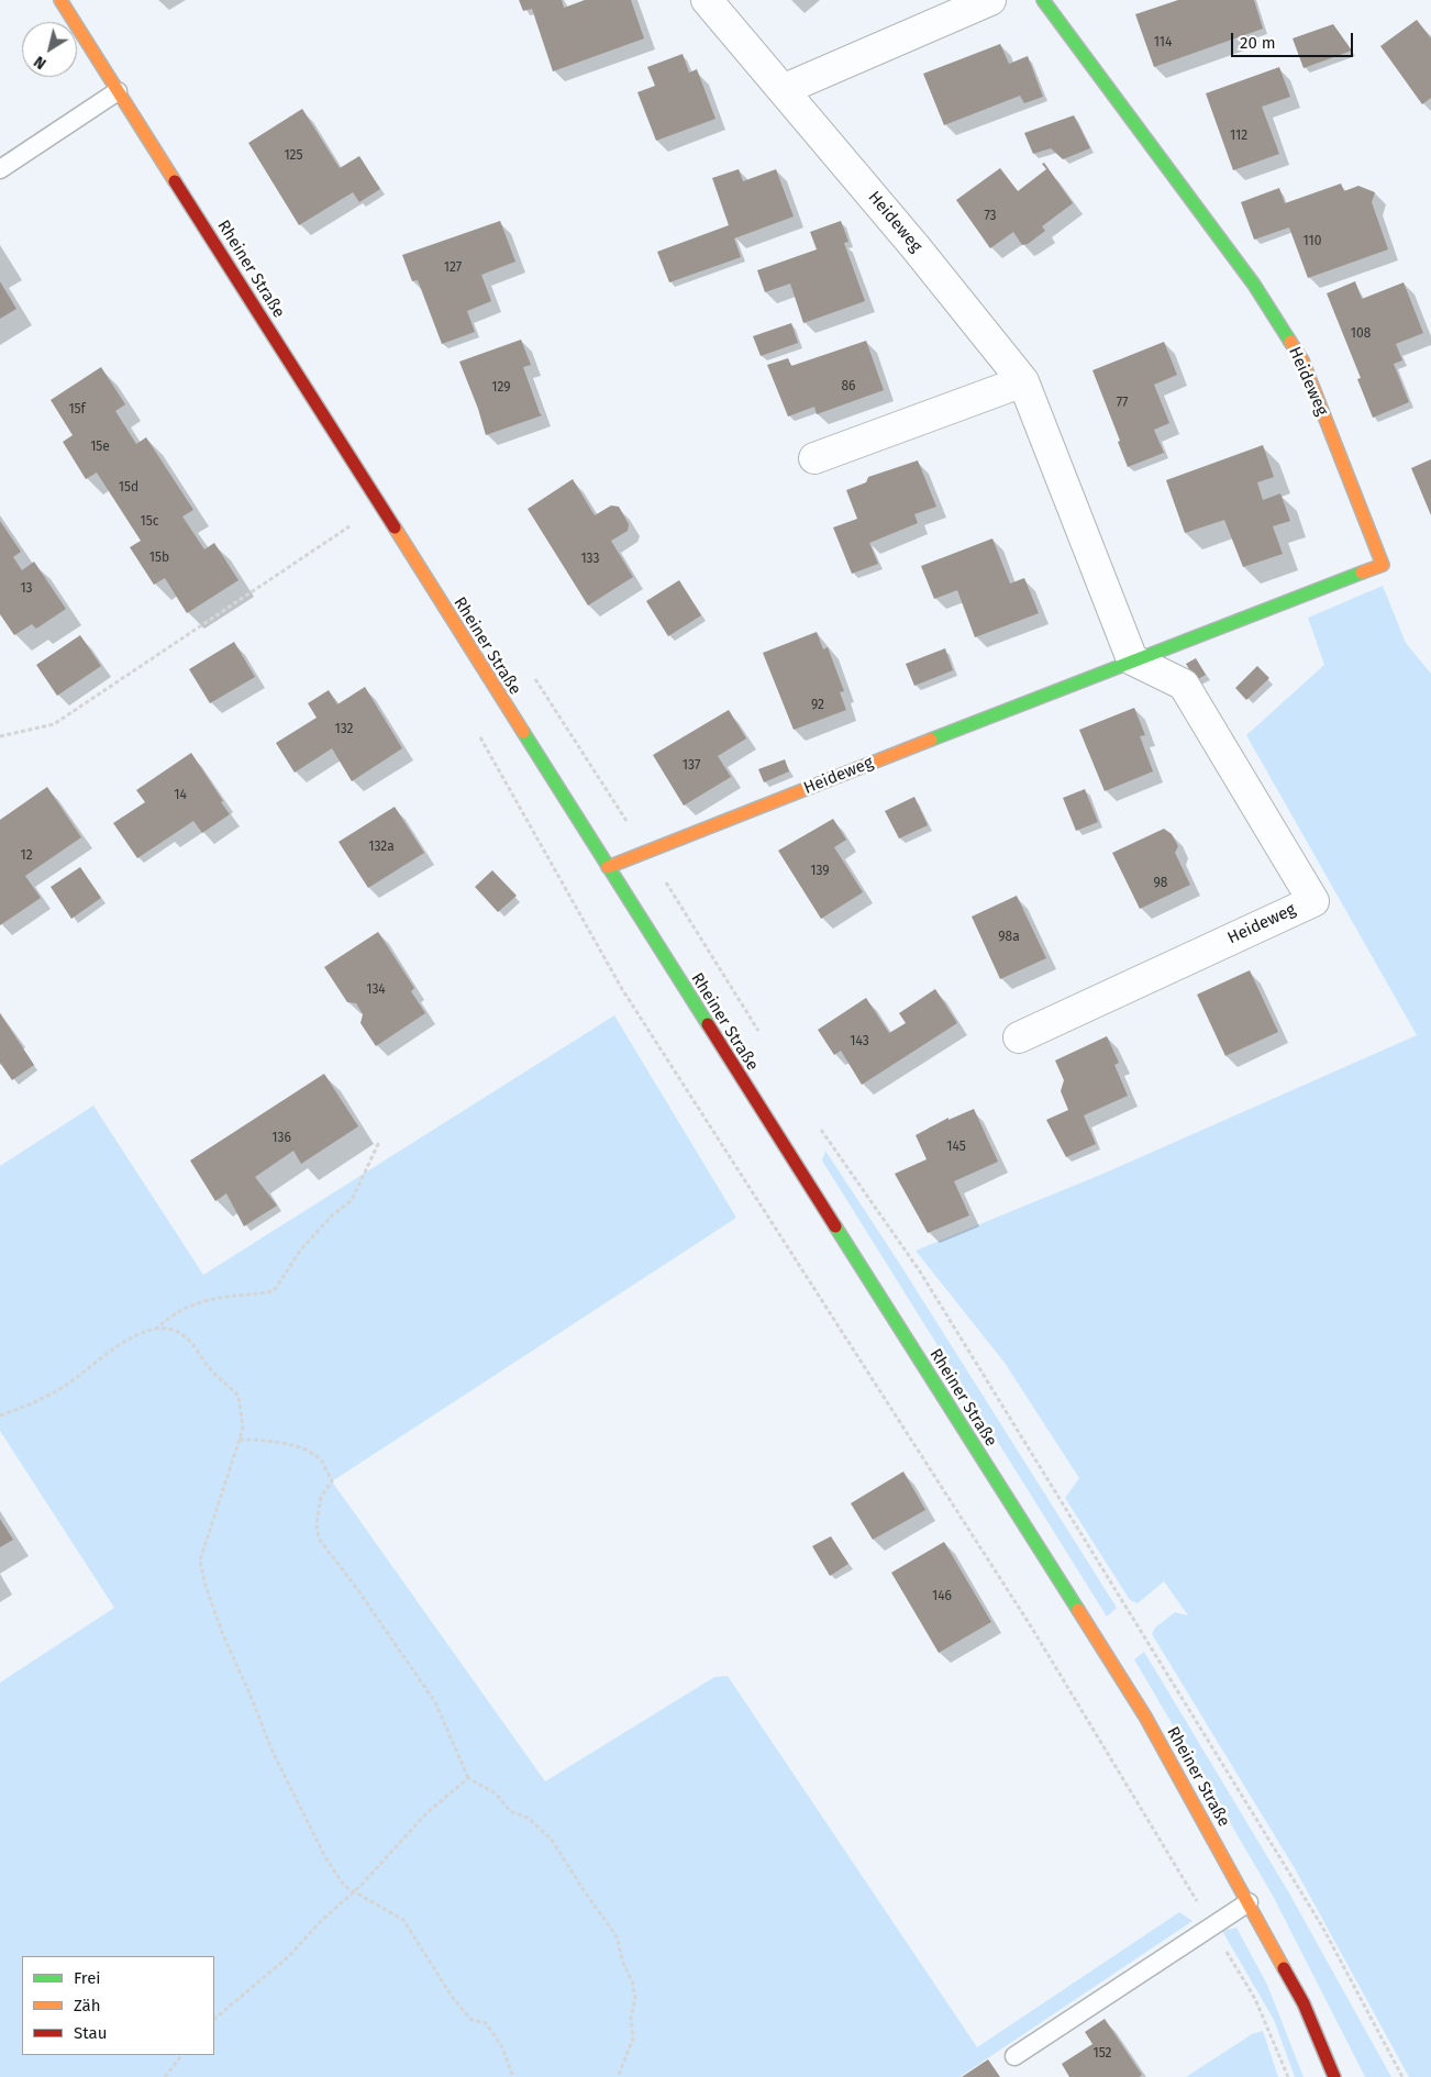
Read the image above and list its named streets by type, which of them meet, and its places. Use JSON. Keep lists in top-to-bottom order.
{
  "streets": {
    "main road": ["Heideweg", "Rheiner Straße"]
  },
  "crossings": [
    ["Heideweg", "Rheiner Straße"]
  ],
  "house_numbers": [
    "114",
    "112",
    "125",
    "73",
    "110",
    "127",
    "108",
    "86",
    "129",
    "77",
    "15f",
    "15e",
    "15d",
    "15c",
    "15b",
    "133",
    "13",
    "92",
    "132",
    "137",
    "14",
    "132a",
    "12",
    "139",
    "98",
    "98a",
    "134",
    "143",
    "136",
    "145",
    "146",
    "152"
  ],
  "legend": ["Frei", "Zäh", "Stau"],
  "scale_bar": "20 m",
  "north": "bottom left"
}
